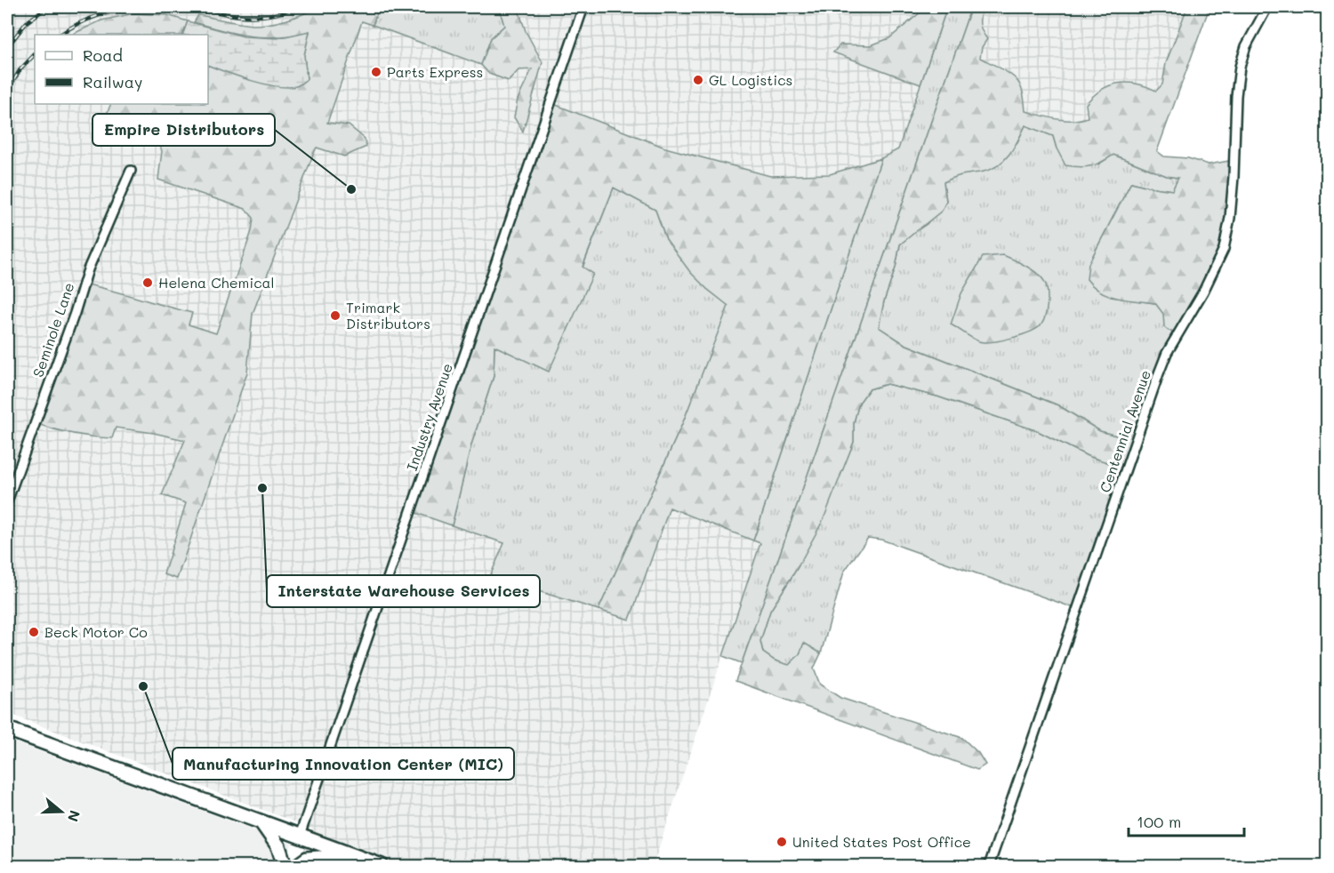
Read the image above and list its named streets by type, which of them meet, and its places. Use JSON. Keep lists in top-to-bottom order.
{
  "streets": {
    "street": ["Seminole Lane", "Industry Avenue", "Centennial Avenue"]
  },
  "places": [
    "Parts Express",
    "GL Logistics",
    "Empire Distributors",
    "Helena Chemical",
    "Trimark Distributors",
    "Interstate Warehouse Services",
    "Beck Motor Co",
    "Manufacturing Innovation Center (MIC)",
    "United States Post Office"
  ],
  "legend": ["Road", "Railway"],
  "scale_bar": "100 m",
  "north": "right"
}
